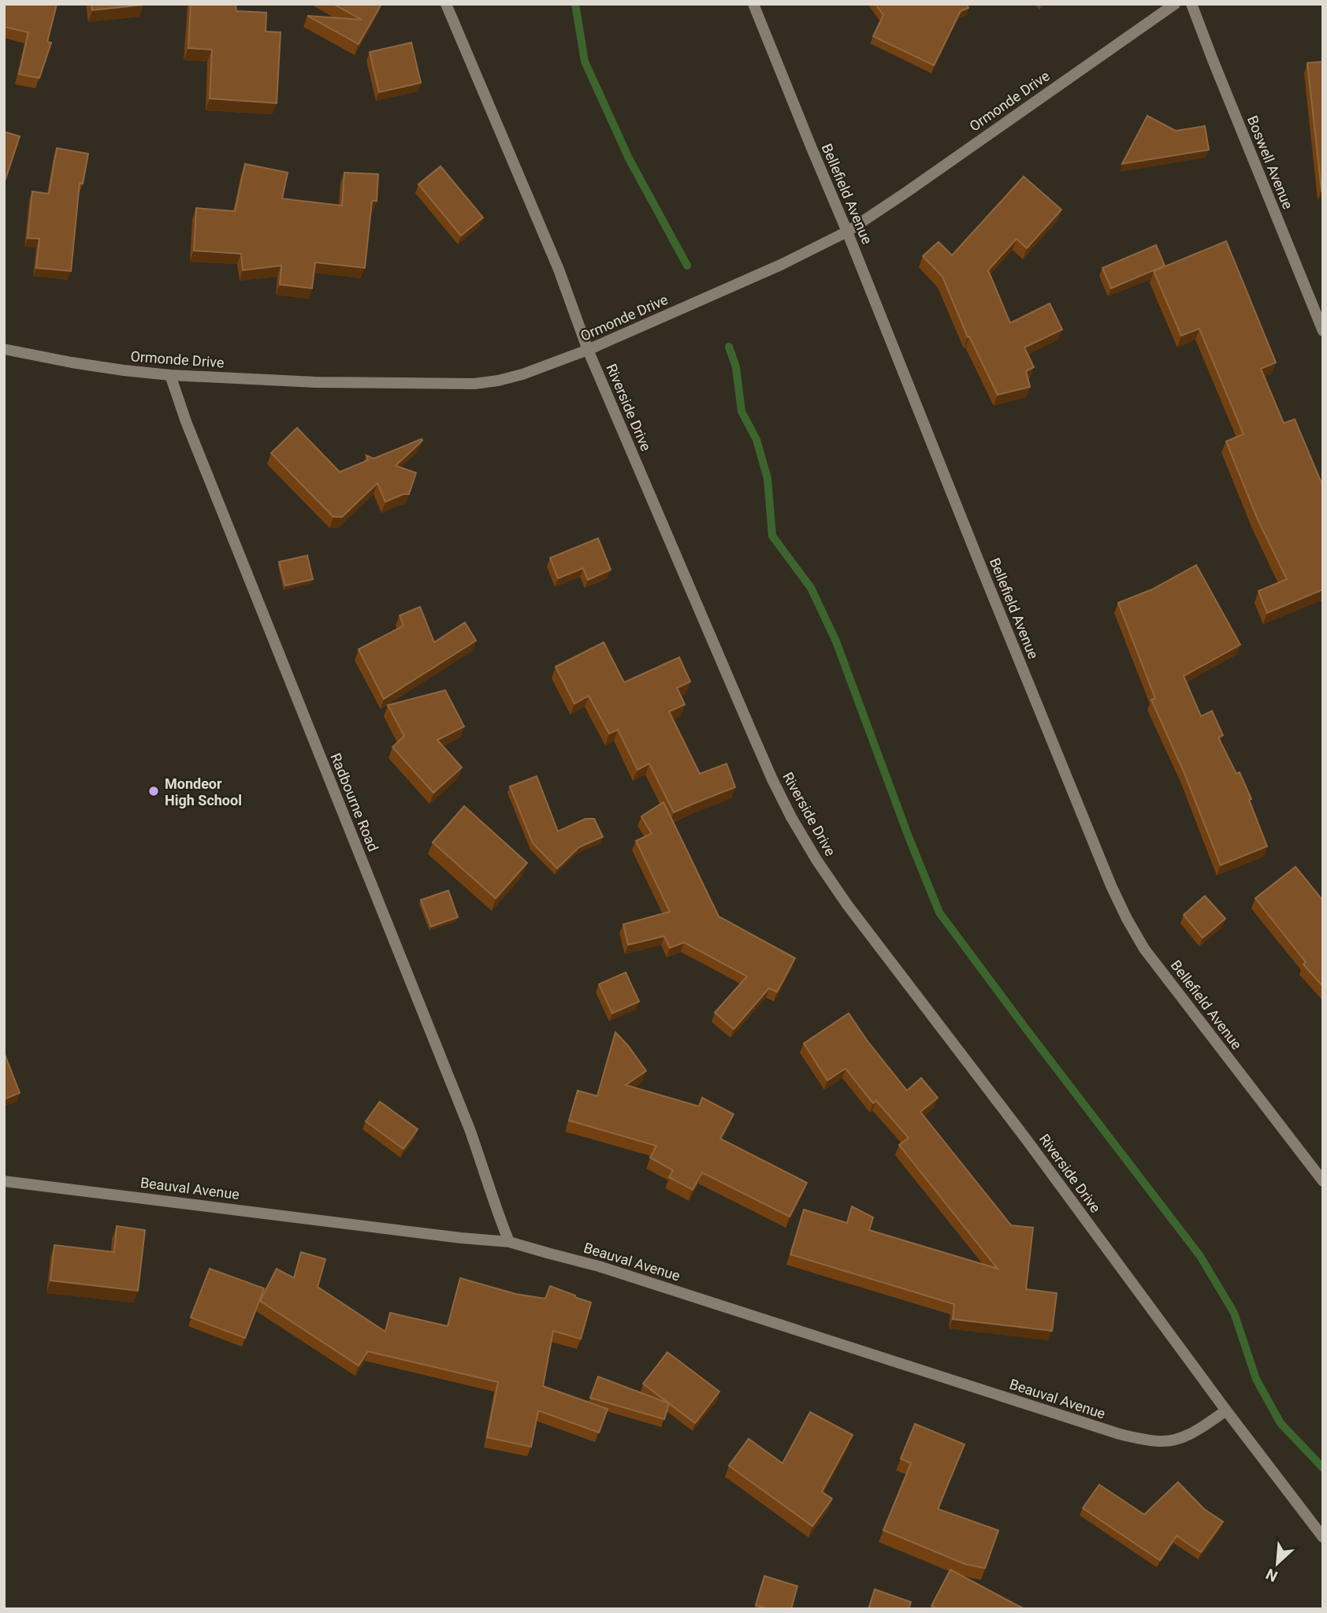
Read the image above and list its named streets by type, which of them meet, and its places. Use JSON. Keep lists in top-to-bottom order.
{
  "streets": {
    "street": [
      "Ormonde Drive",
      "Boswell Avenue",
      "Bellefield Avenue",
      "Riverside Drive",
      "Radbourne Road",
      "Beauval Avenue"
    ]
  },
  "crossings": [
    ["Ormonde Drive", "Bellefield Avenue"],
    ["Ormonde Drive", "Riverside Drive"],
    ["Ormonde Drive", "Radbourne Road"],
    ["Riverside Drive", "Beauval Avenue"],
    ["Radbourne Road", "Beauval Avenue"]
  ],
  "places": ["Mondeor High School"],
  "north": "bottom left"
}
